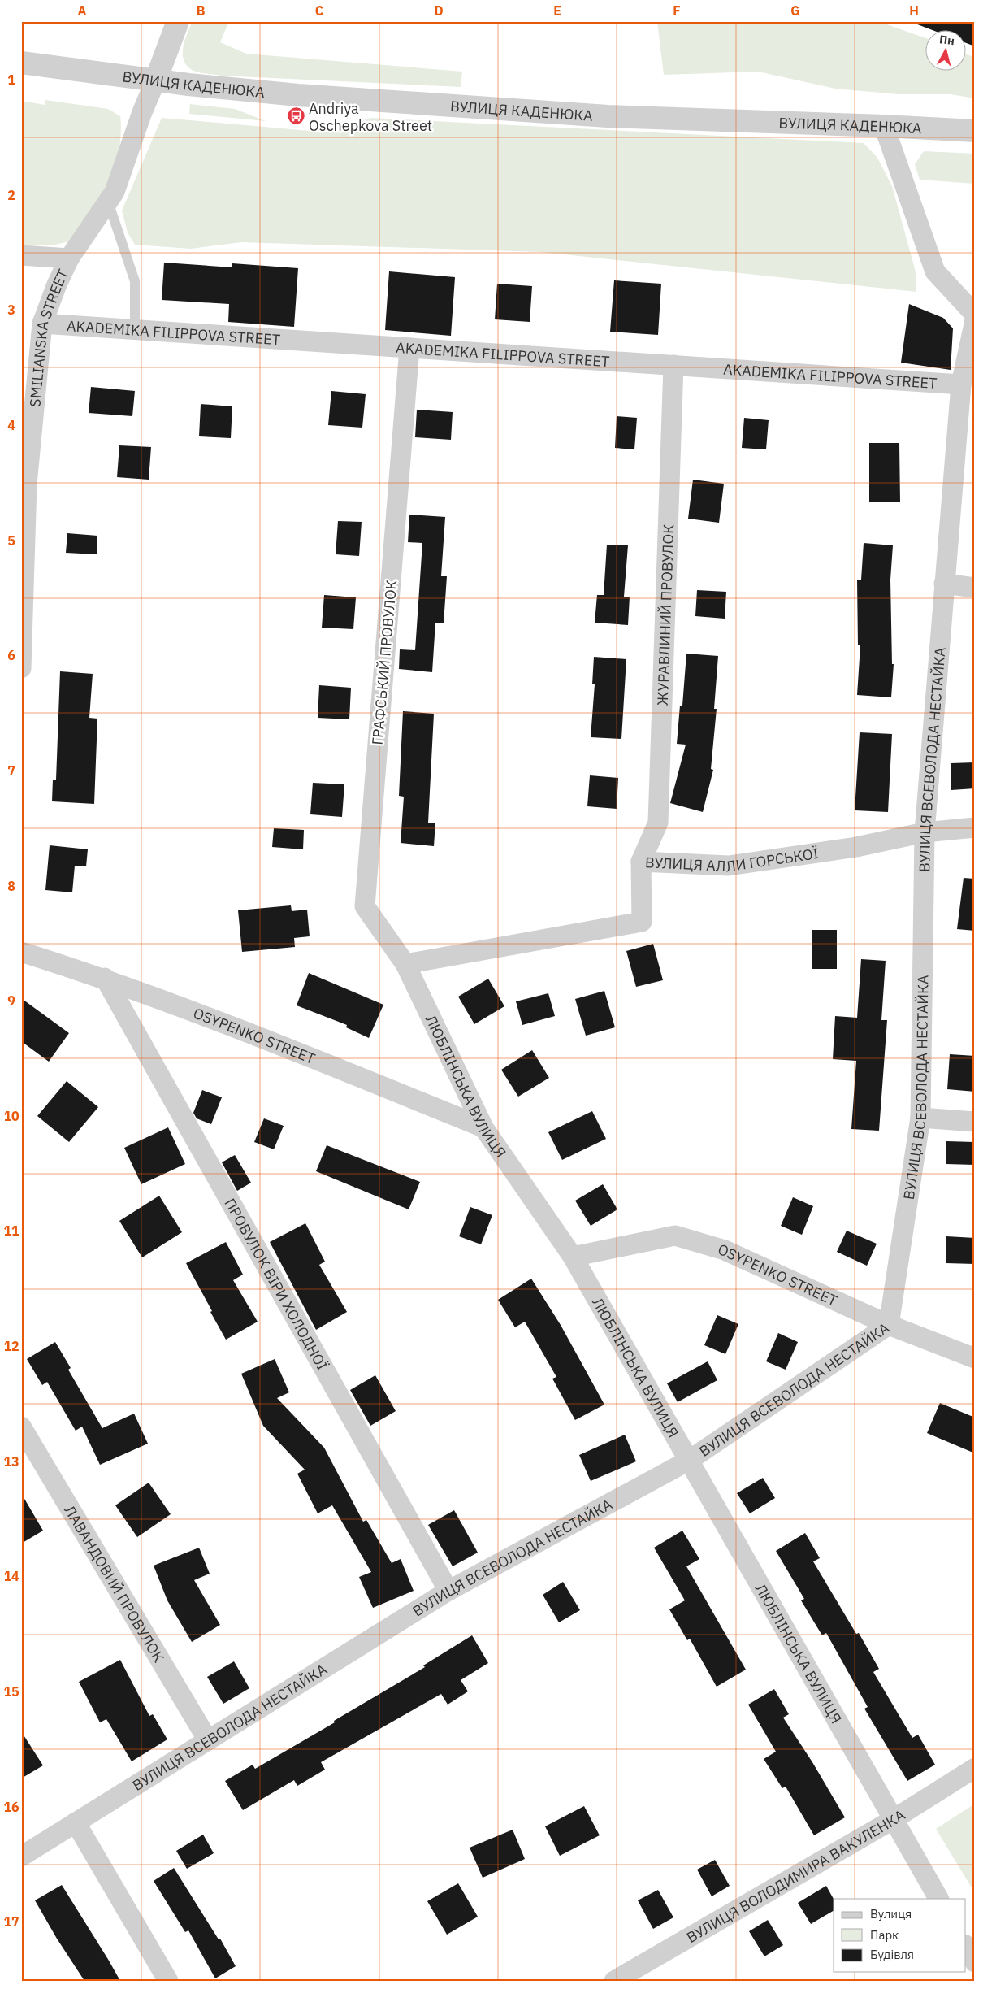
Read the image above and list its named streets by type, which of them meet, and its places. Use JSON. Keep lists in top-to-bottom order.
{
  "streets": {
    "street": [
      "ВУЛИЦЯ КАДЕНЮКА",
      "AKADEMIKA FILIPPOVA STREET",
      "SMILIANSKA STREET",
      "ЖУРАВЛИНИЙ ПРОВУЛОК",
      "ГРАФСЬКИЙ ПРОВУЛОК",
      "ВУЛИЦЯ ВСЕВОЛОДА НЕСТАЙКА",
      "ВУЛИЦЯ АЛЛИ ГОРСЬКОЇ",
      "OSYPENKO STREET",
      "ЛЮБЛІНСЬКА ВУЛИЦЯ",
      "ПРОВУЛОК ВІРИ ХОЛОДНОЇ",
      "ЛАВАНДОВИЙ ПРОВУЛОК",
      "ВУЛИЦЯ ВОЛОДИМИРА ВАКУЛЕНКА"
    ]
  },
  "crossings": [
    ["ВУЛИЦЯ КАДЕНЮКА", "SMILIANSKA STREET"],
    ["AKADEMIKA FILIPPOVA STREET", "SMILIANSKA STREET"],
    ["AKADEMIKA FILIPPOVA STREET", "ЖУРАВЛИНИЙ ПРОВУЛОК"],
    ["AKADEMIKA FILIPPOVA STREET", "ГРАФСЬКИЙ ПРОВУЛОК"],
    ["AKADEMIKA FILIPPOVA STREET", "ВУЛИЦЯ ВСЕВОЛОДА НЕСТАЙКА"],
    ["ЖУРАВЛИНИЙ ПРОВУЛОК", "ВУЛИЦЯ АЛЛИ ГОРСЬКОЇ"],
    ["ГРАФСЬКИЙ ПРОВУЛОК", "ВУЛИЦЯ АЛЛИ ГОРСЬКОЇ"],
    ["ГРАФСЬКИЙ ПРОВУЛОК", "ЛЮБЛІНСЬКА ВУЛИЦЯ"],
    ["ВУЛИЦЯ ВСЕВОЛОДА НЕСТАЙКА", "ВУЛИЦЯ АЛЛИ ГОРСЬКОЇ"],
    ["ВУЛИЦЯ ВСЕВОЛОДА НЕСТАЙКА", "OSYPENKO STREET"],
    ["ВУЛИЦЯ ВСЕВОЛОДА НЕСТАЙКА", "ЛЮБЛІНСЬКА ВУЛИЦЯ"],
    ["ВУЛИЦЯ ВСЕВОЛОДА НЕСТАЙКА", "ПРОВУЛОК ВІРИ ХОЛОДНОЇ"],
    ["ВУЛИЦЯ ВСЕВОЛОДА НЕСТАЙКА", "ЛАВАНДОВИЙ ПРОВУЛОК"],
    ["ВУЛИЦЯ АЛЛИ ГОРСЬКОЇ", "ЛЮБЛІНСЬКА ВУЛИЦЯ"],
    ["OSYPENKO STREET", "ЛЮБЛІНСЬКА ВУЛИЦЯ"],
    ["OSYPENKO STREET", "ПРОВУЛОК ВІРИ ХОЛОДНОЇ"],
    ["ЛЮБЛІНСЬКА ВУЛИЦЯ", "ВУЛИЦЯ ВОЛОДИМИРА ВАКУЛЕНКА"]
  ],
  "places": {
    "bus stop": ["Andriya Oschepkova Street"]
  },
  "legend": ["Вулиця", "Парк", "Будівля"],
  "north": "top",
  "grid": {
    "columns": [
      "A",
      "B",
      "C",
      "D",
      "E",
      "F",
      "G",
      "H"
    ],
    "rows": [
      "1",
      "2",
      "3",
      "4",
      "5",
      "6",
      "7",
      "8",
      "9",
      "10",
      "11",
      "12",
      "13",
      "14",
      "15",
      "16",
      "17"
    ]
  }
}
